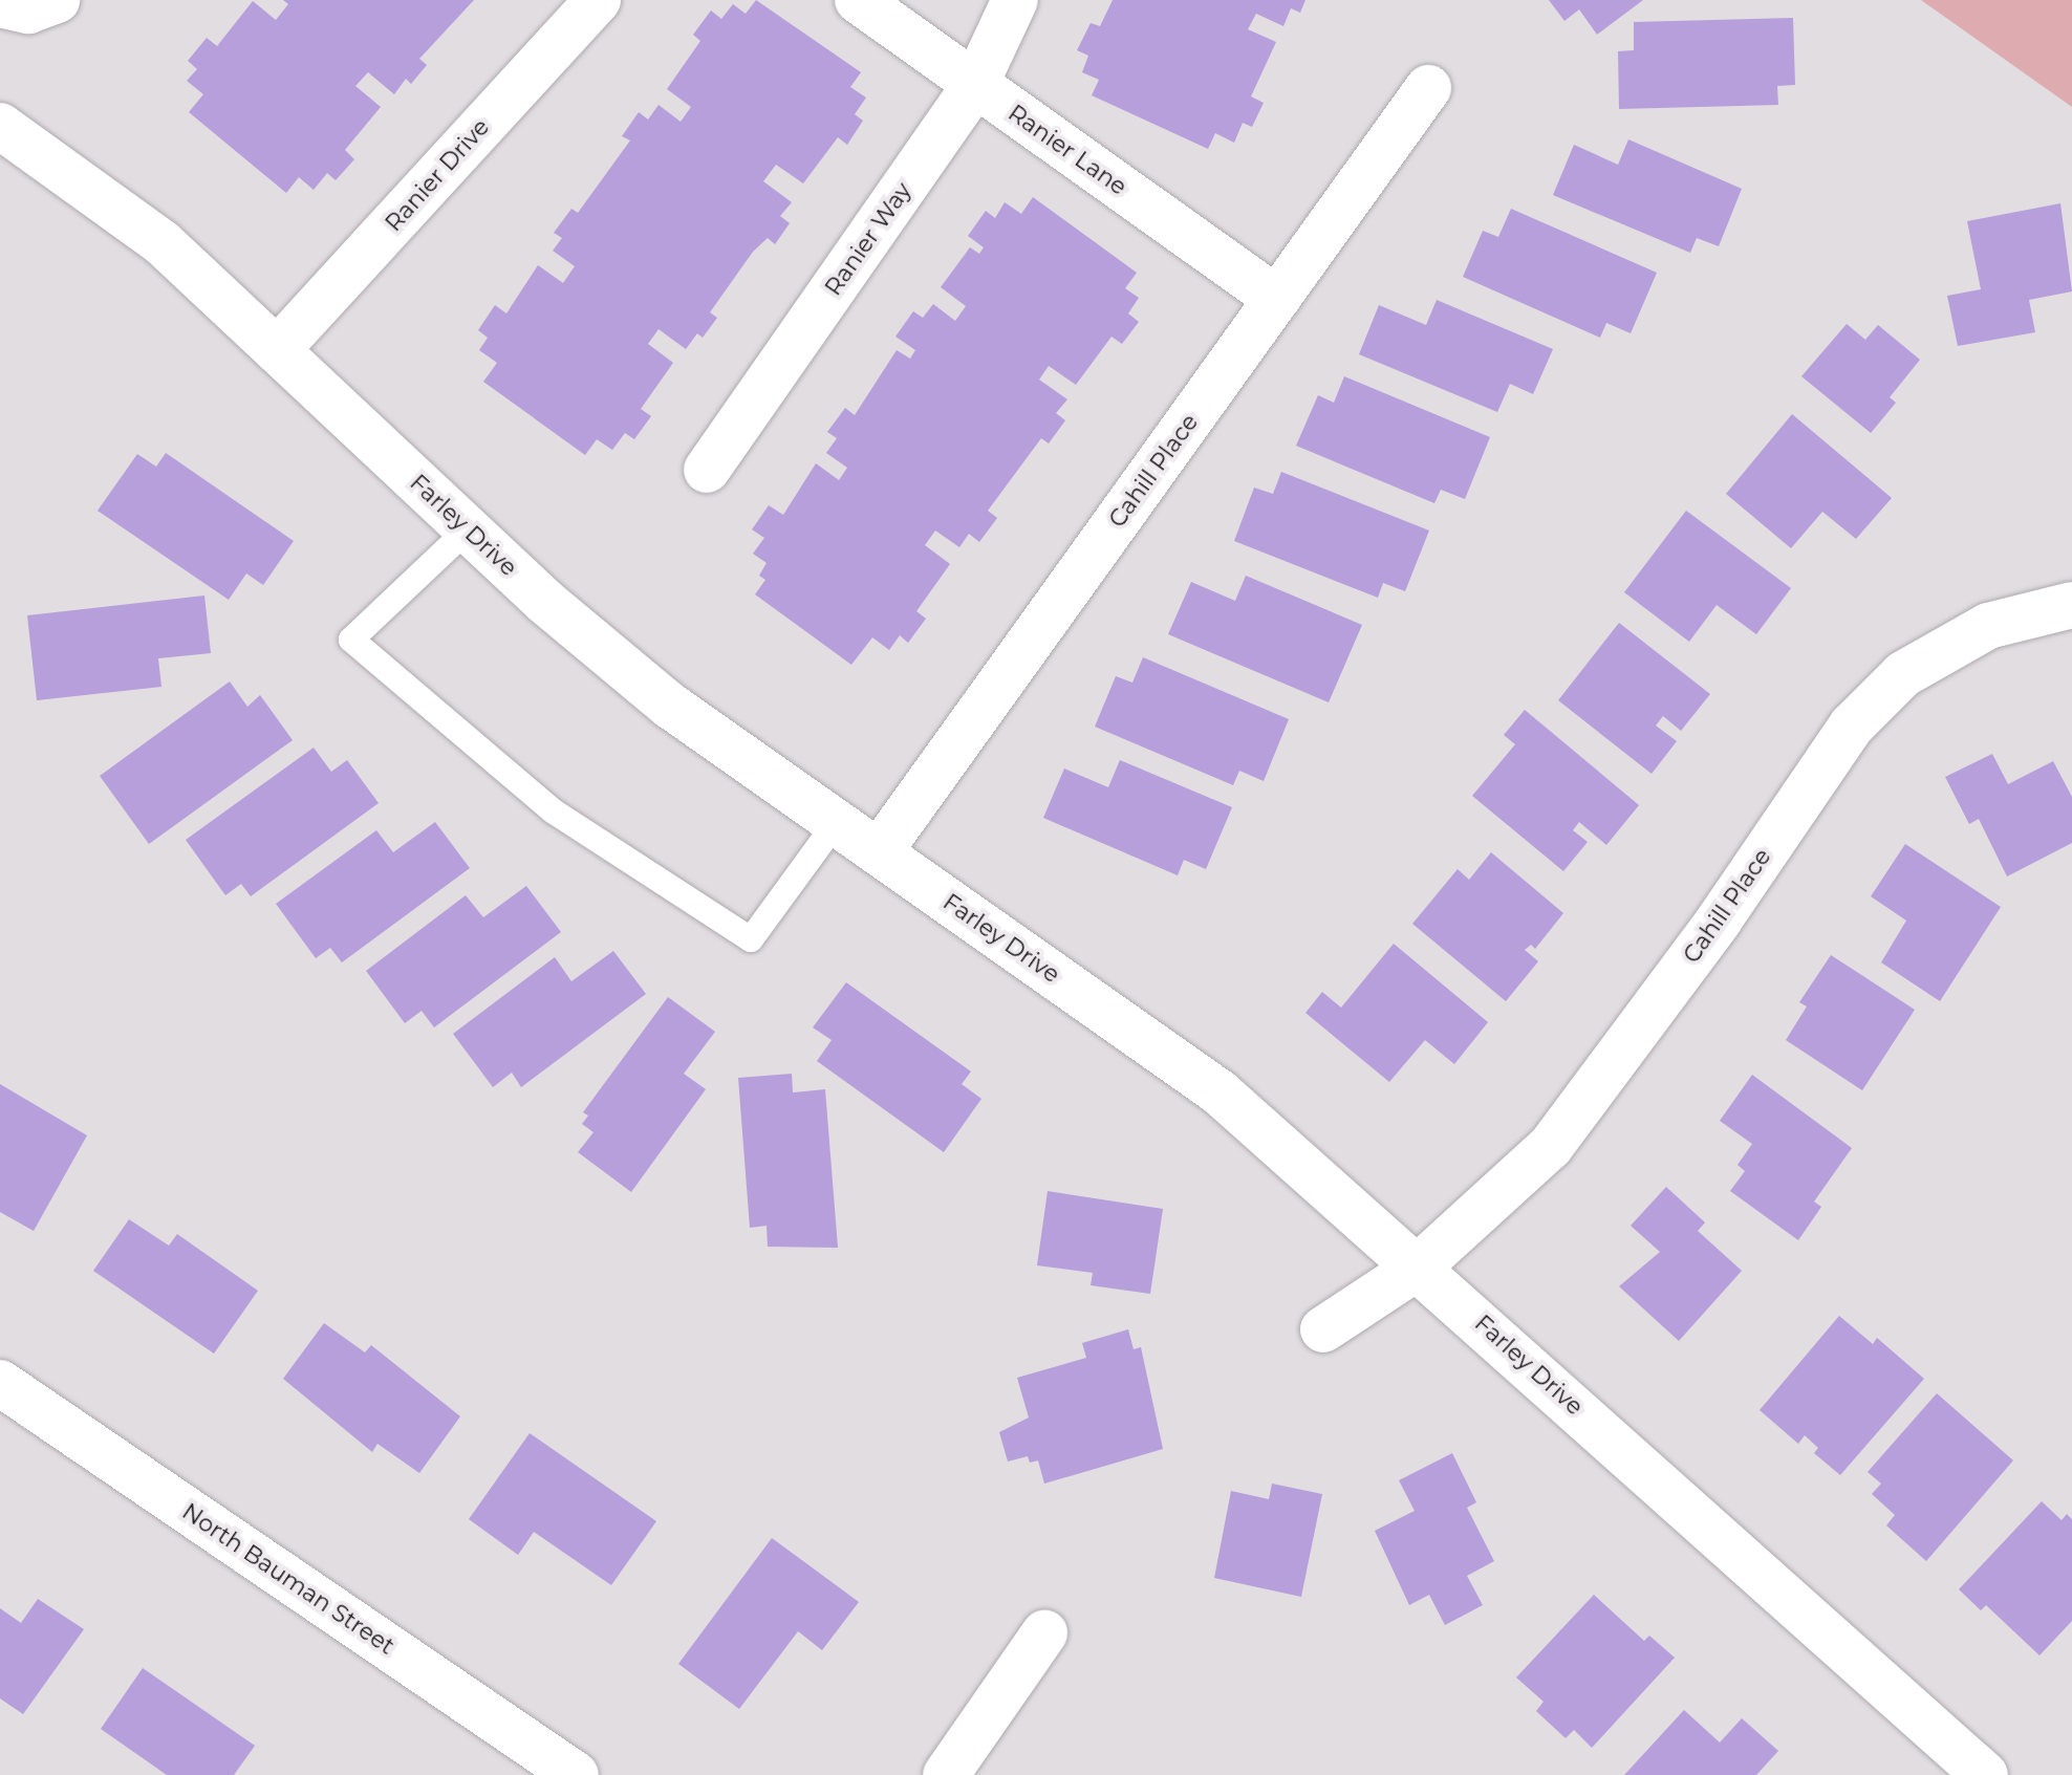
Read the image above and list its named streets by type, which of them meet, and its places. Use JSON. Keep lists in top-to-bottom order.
{
  "streets": {
    "street": [
      "Ranier Lane",
      "Ranier Drive",
      "Ranier Way",
      "Cahill Place",
      "Farley Drive",
      "North Bauman Street"
    ]
  },
  "crossings": [
    ["Ranier Lane", "Ranier Way"],
    ["Ranier Lane", "Cahill Place"],
    ["Ranier Drive", "Farley Drive"],
    ["Cahill Place", "Farley Drive"]
  ]
}
